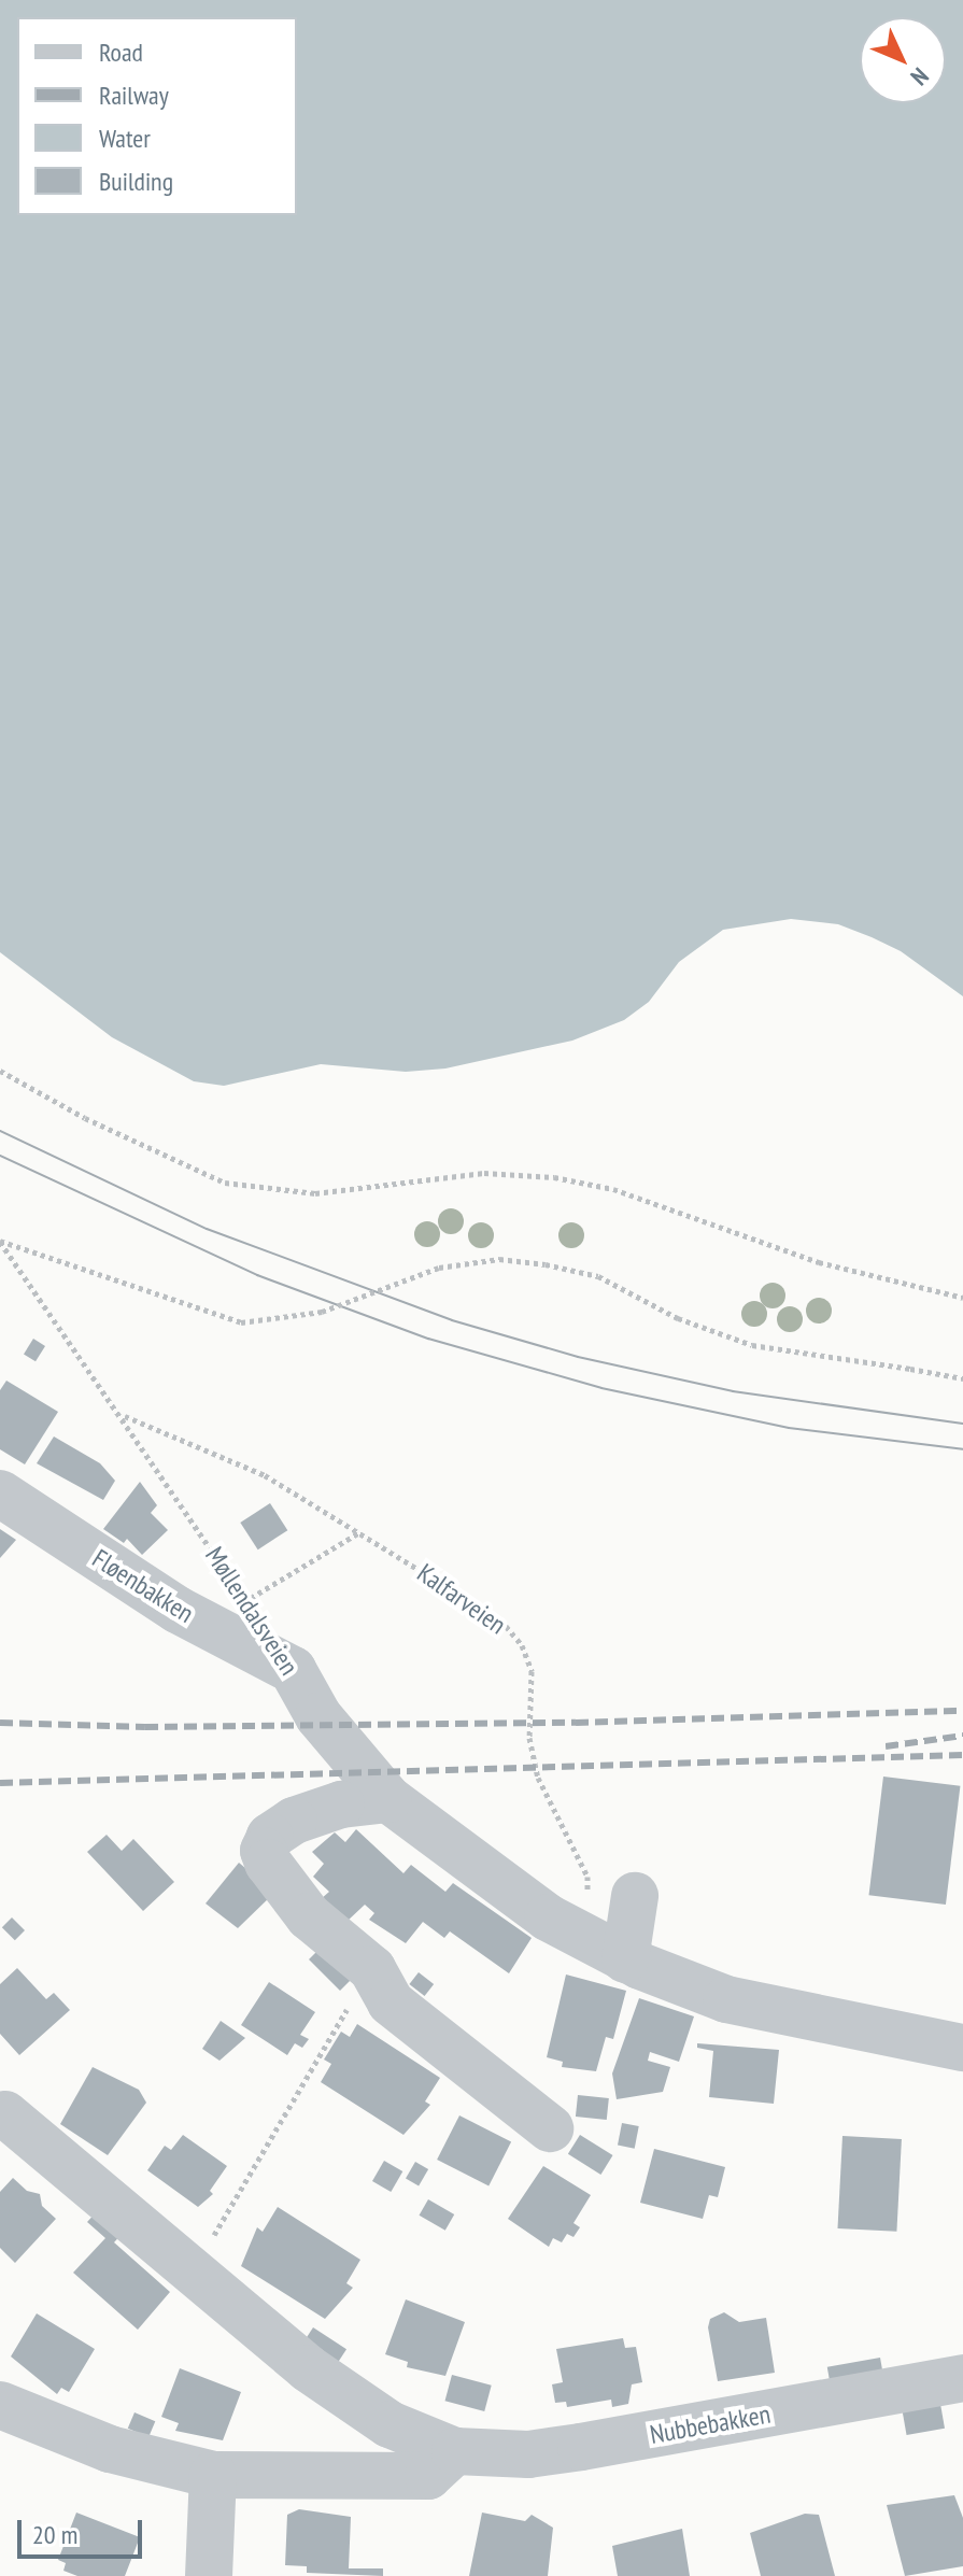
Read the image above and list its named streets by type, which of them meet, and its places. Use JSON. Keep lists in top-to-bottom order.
{
  "streets": {
    "street": ["Fløenbakken", "Møllendalsveien", "Nubbebakken"],
    "path": ["Kalfarveien"]
  },
  "crossings": [
    ["Fløenbakken", "Møllendalsveien"],
    ["Kalfarveien", "Møllendalsveien"]
  ],
  "legend": [
    "Road",
    "Railway",
    "Water",
    "Building"
  ],
  "scale_bar": "20 m",
  "north": "bottom right"
}
